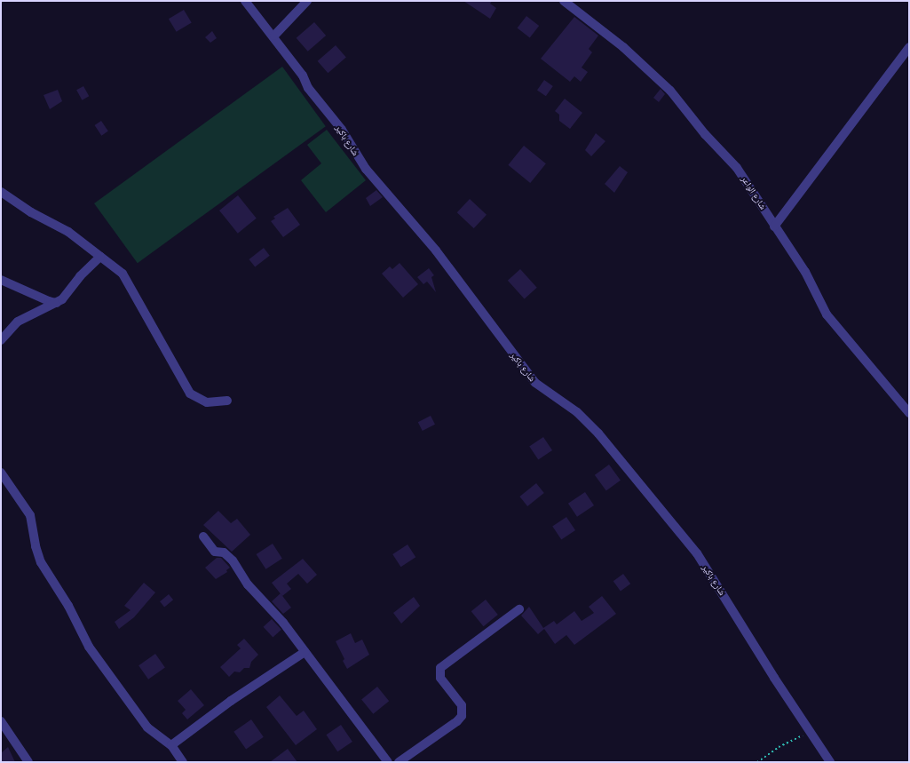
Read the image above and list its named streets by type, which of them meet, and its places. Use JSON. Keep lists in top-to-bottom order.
{
  "streets": {
    "street": ["شارع باكير", "شارع الواعر"]
  }
}
